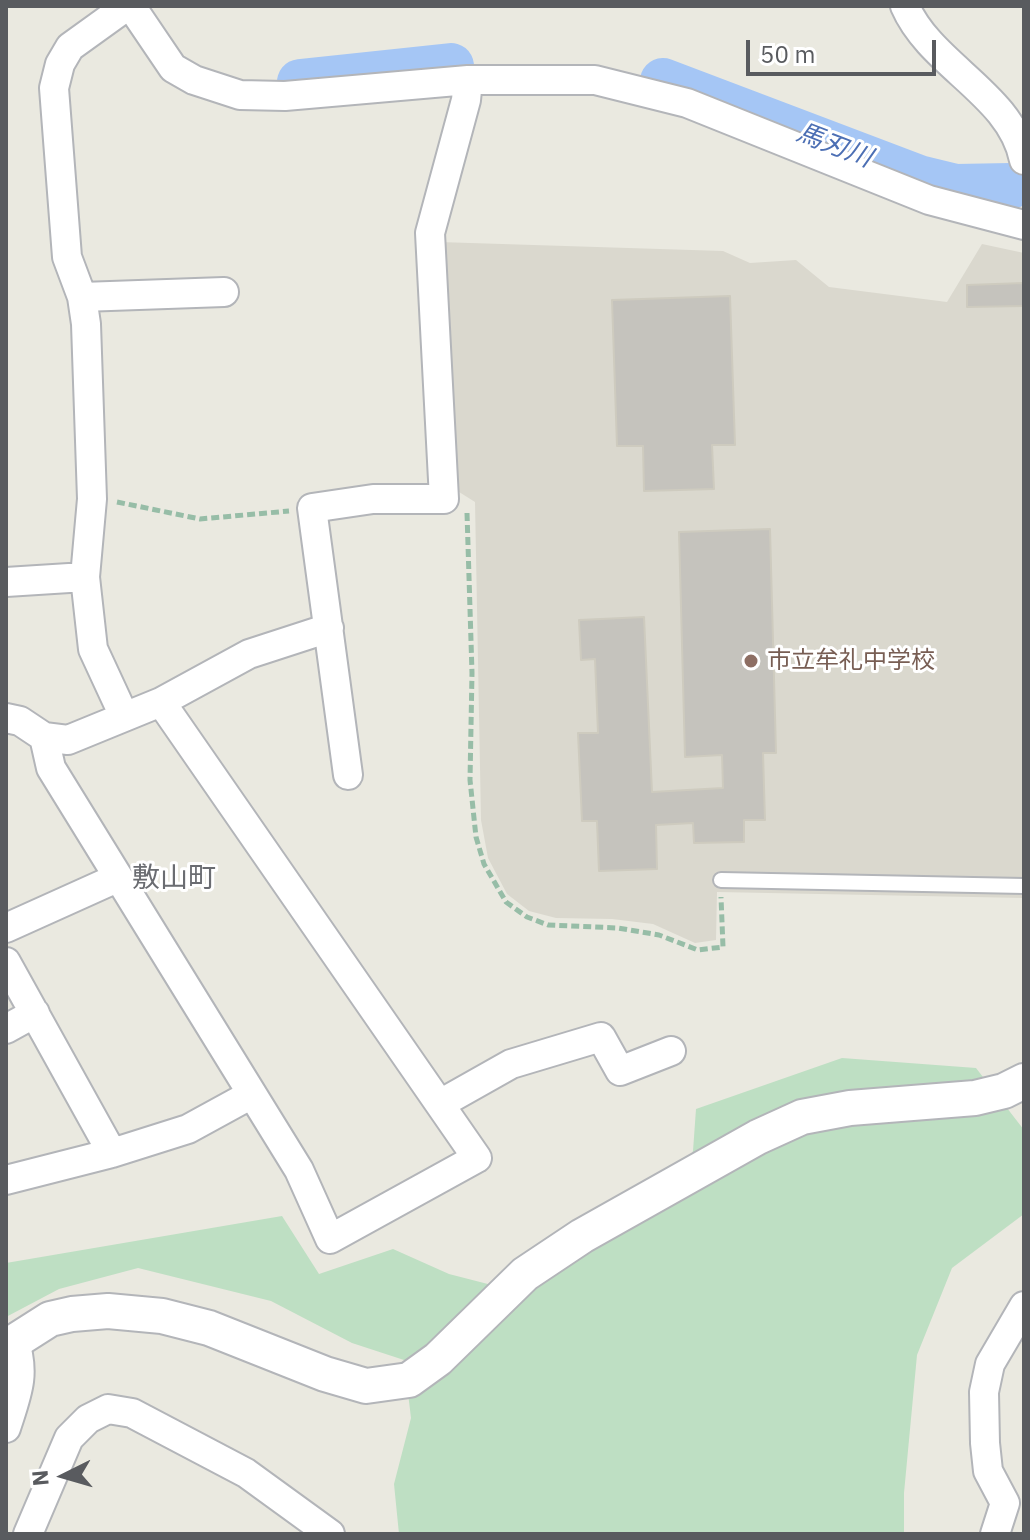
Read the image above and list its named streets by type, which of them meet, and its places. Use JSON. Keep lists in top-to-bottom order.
{
  "districts": ["敷山町"],
  "water": ["馬刃川"],
  "places": ["市立牟礼中学校"],
  "scale_bar": "50 m",
  "north": "left"
}
